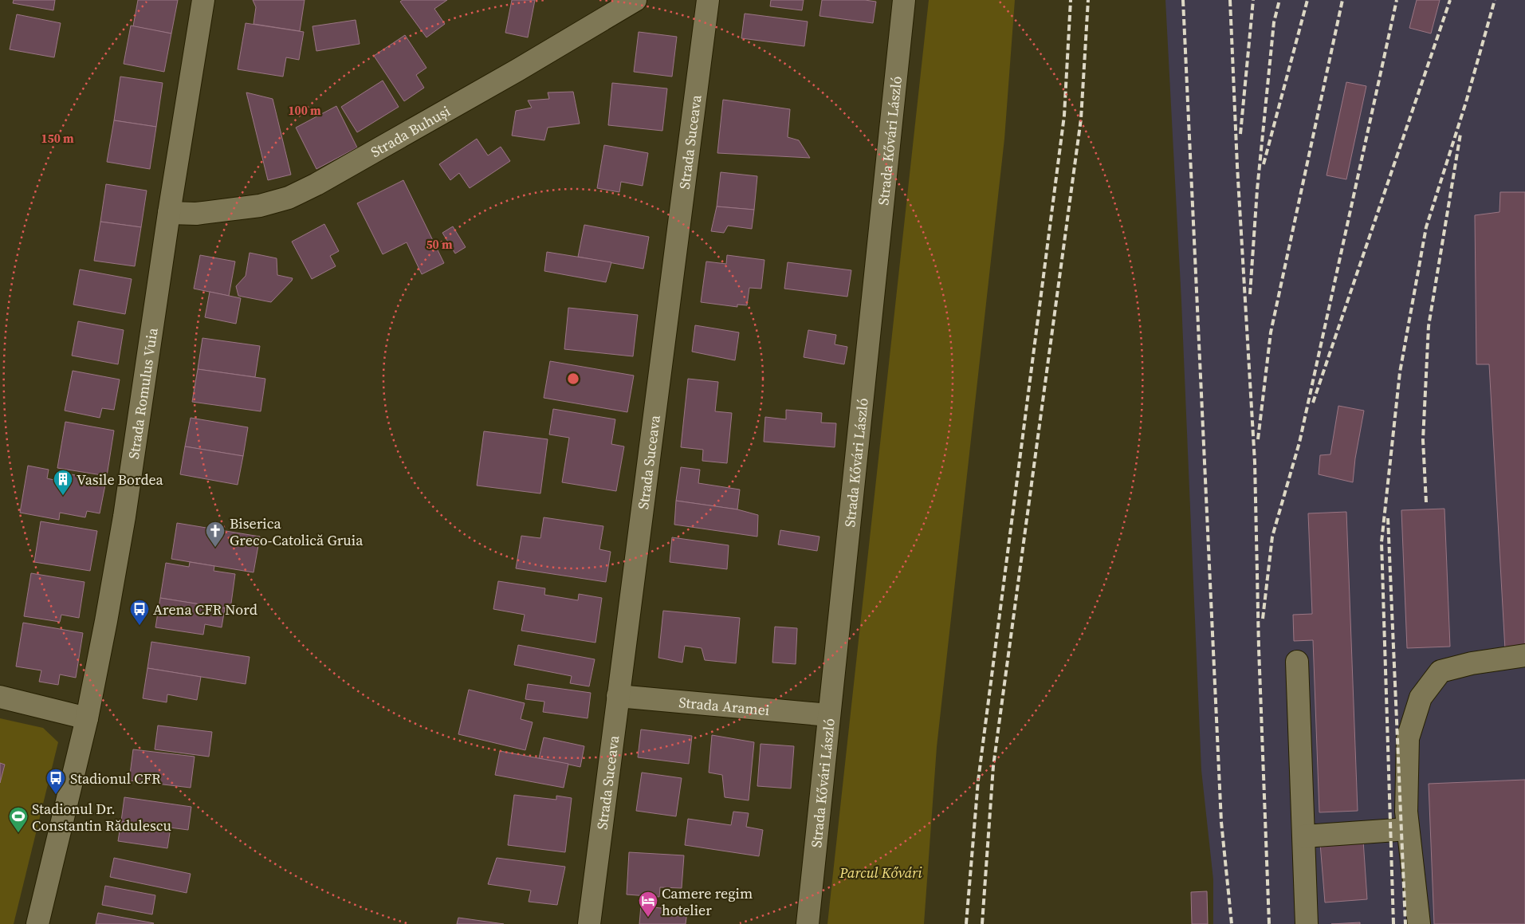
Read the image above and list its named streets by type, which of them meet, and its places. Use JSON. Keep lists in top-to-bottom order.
{
  "streets": {
    "street": [
      "Strada Buhuși",
      "Strada Kővári László",
      "Strada Suceava",
      "Strada Romulus Vuia",
      "Strada Aramei"
    ]
  },
  "crossings": [
    ["Strada Buhuși", "Strada Romulus Vuia"],
    ["Strada Kővári László", "Strada Aramei"],
    ["Strada Suceava", "Strada Aramei"]
  ],
  "parks": ["Parcul Kővári"],
  "places": {
    "building": ["Vasile Bordea"],
    "church": ["Biserica Greco-Catolică Gruia"],
    "bus stop": ["Arena CFR Nord", "Stadionul CFR"],
    "sports": ["Stadionul Dr. Constantin Rădulescu"],
    "hotel": ["Camere regim hotelier"]
  },
  "rings": ["100 m", "150 m", "50 m"]
}
